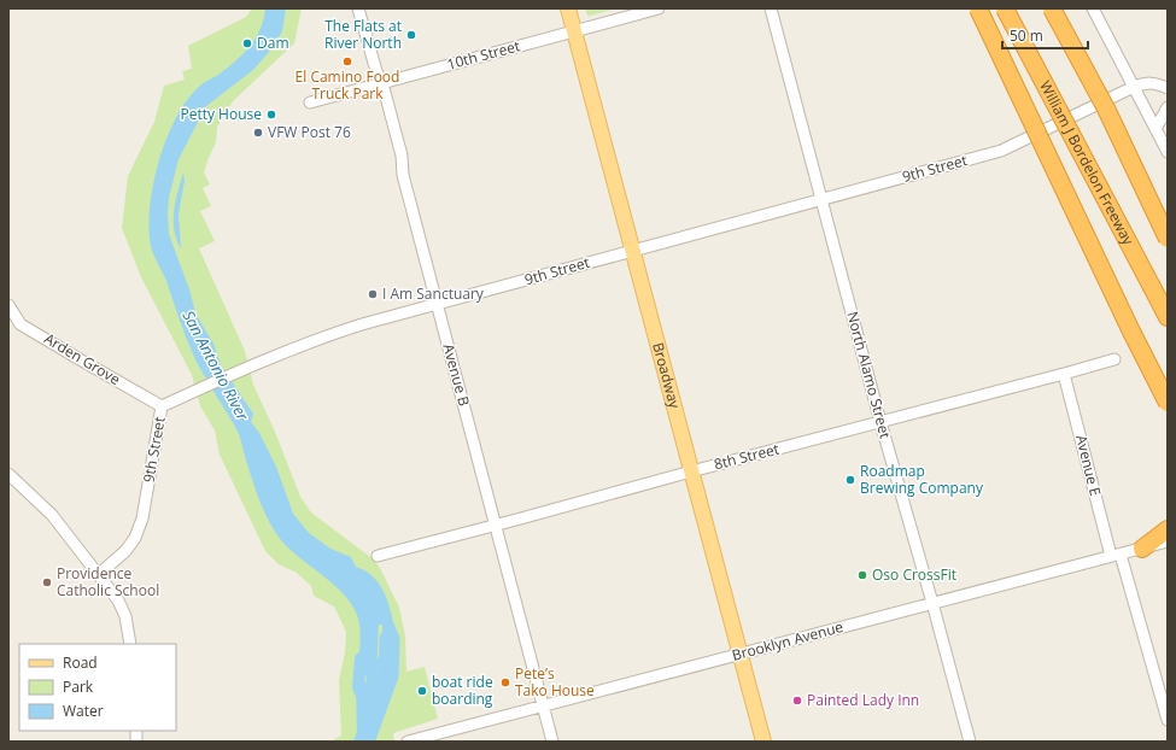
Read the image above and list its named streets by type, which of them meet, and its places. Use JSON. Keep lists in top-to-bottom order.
{
  "streets": {
    "highway": ["William J Bordelon Freeway"],
    "main road": ["Broadway"],
    "street": [
      "10th Street",
      "9th Street",
      "Arden Grove",
      "Avenue B",
      "North Alamo Street",
      "8th Street",
      "Avenue E",
      "Brooklyn Avenue"
    ]
  },
  "crossings": [
    ["10th Street", "Avenue B"],
    ["10th Street", "Broadway"],
    ["9th Street", "Arden Grove"],
    ["9th Street", "Avenue B"],
    ["9th Street", "Broadway"],
    ["9th Street", "North Alamo Street"],
    ["Avenue B", "8th Street"],
    ["Avenue B", "Brooklyn Avenue"],
    ["Broadway", "8th Street"],
    ["Broadway", "Brooklyn Avenue"],
    ["North Alamo Street", "8th Street"],
    ["North Alamo Street", "Brooklyn Avenue"],
    ["8th Street", "Avenue E"],
    ["Avenue E", "Brooklyn Avenue"]
  ],
  "water": ["San Antonio River"],
  "places": [
    "The Flats at River North",
    "Dam",
    "El Camino Food Truck Park",
    "Petty House",
    "VFW Post 76",
    "I Am Sanctuary",
    "Roadmap Brewing Company",
    "Oso CrossFit",
    "Providence Catholic School",
    "Pete’s Tako House",
    "boat ride boarding",
    "Painted Lady Inn"
  ],
  "legend": ["Road", "Park", "Water"],
  "scale_bar": "50 m"
}
